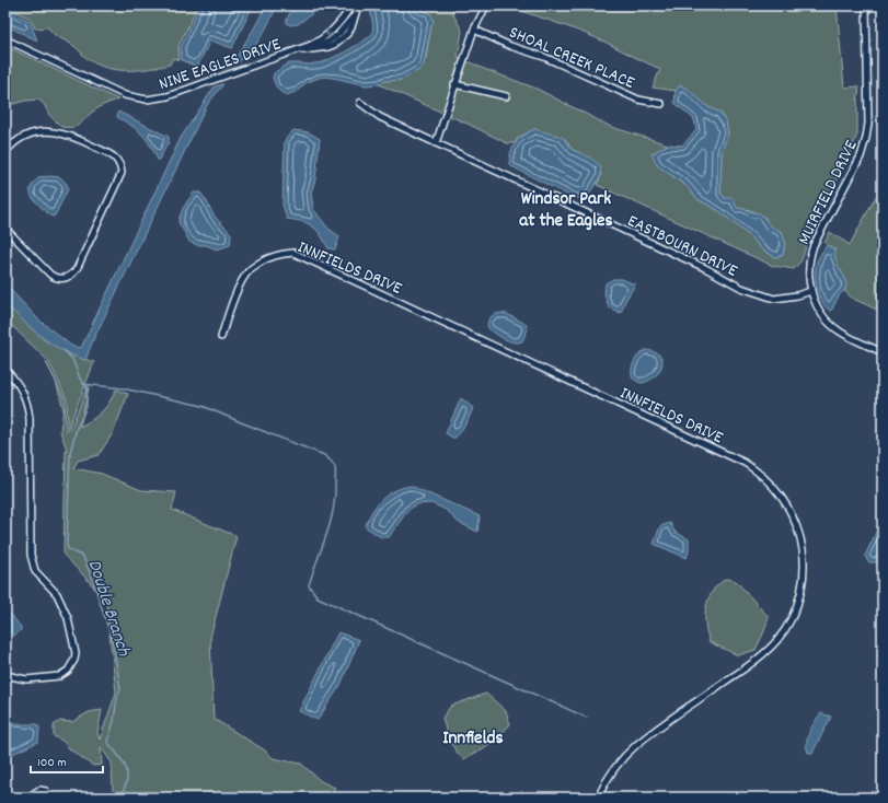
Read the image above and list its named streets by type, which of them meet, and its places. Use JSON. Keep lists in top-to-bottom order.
{
  "streets": {
    "street": [
      "SHOAL CREEK PLACE",
      "NINE EAGLES DRIVE",
      "MUIRFIELD DRIVE",
      "EASTBOURN DRIVE",
      "INNFIELDS DRIVE"
    ]
  },
  "crossings": [
    ["MUIRFIELD DRIVE", "EASTBOURN DRIVE"]
  ],
  "districts": ["Windsor Park at the Eagles", "Innfields"],
  "water": ["Double Branch"],
  "scale_bar": "100 m"
}
